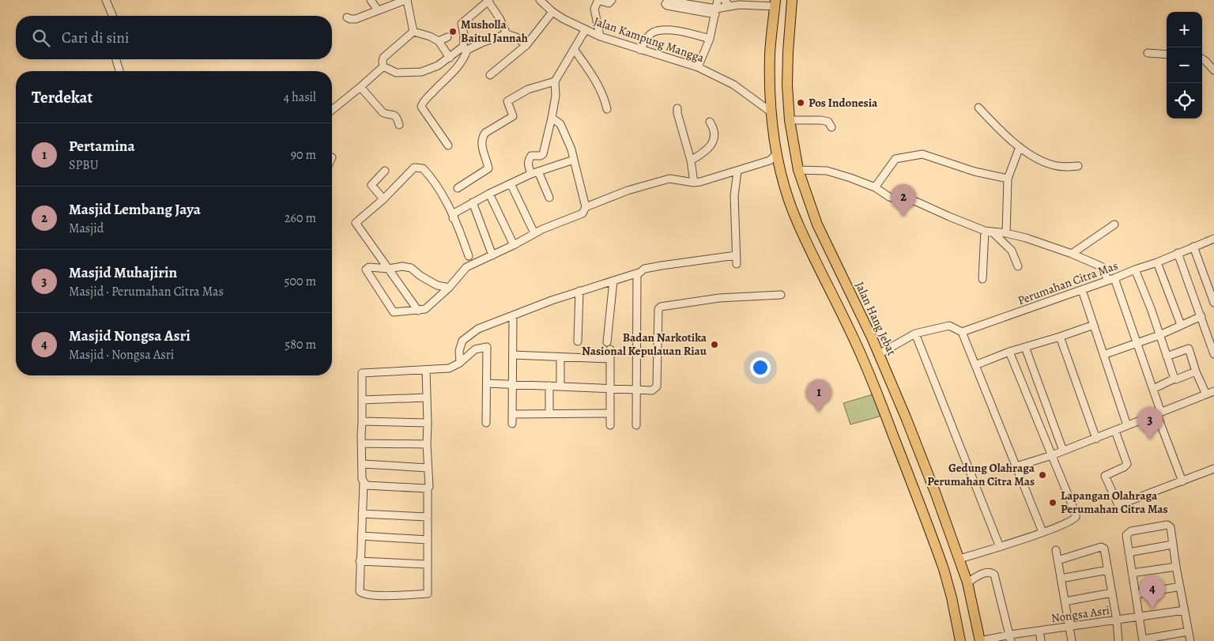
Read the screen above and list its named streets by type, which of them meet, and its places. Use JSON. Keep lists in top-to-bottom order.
{
  "streets": {
    "highway": ["Jalan Hang Jebat"],
    "street": ["Jalan Kampung Mangga", "Perumahan Citra Mas", "Nongsa Asri"]
  },
  "crossings": [
    ["Jalan Hang Jebat", "Nongsa Asri"]
  ],
  "places": [
    "Musholla Baitul Jannah",
    "Pos Indonesia",
    "Badan Narkotika Nasional Kepulauan Riau",
    "Gedung Olahraga Perumahan Citra Mas",
    "Lapangan Olahraga Perumahan Citra Mas"
  ],
  "page": {
    "map_buttons": ["+", "−"],
    "search": "Cari di sini",
    "heading": ["Terdekat", "4 hasil"],
    "list": [
      {
        "mark": "1",
        "name": "Pertamina",
        "note": "SPBU",
        "value": "90 m"
      },
      {
        "mark": "2",
        "name": "Masjid Lembang Jaya",
        "note": "Masjid",
        "value": "260 m"
      },
      {
        "mark": "3",
        "name": "Masjid Muhajirin",
        "note": "Masjid · Perumahan Citra Mas",
        "value": "500 m"
      },
      {
        "mark": "4",
        "name": "Masjid Nongsa Asri",
        "note": "Masjid · Nongsa Asri",
        "value": "580 m"
      }
    ],
    "pins": [
      "2",
      "1",
      "3",
      "4"
    ]
  }
}
